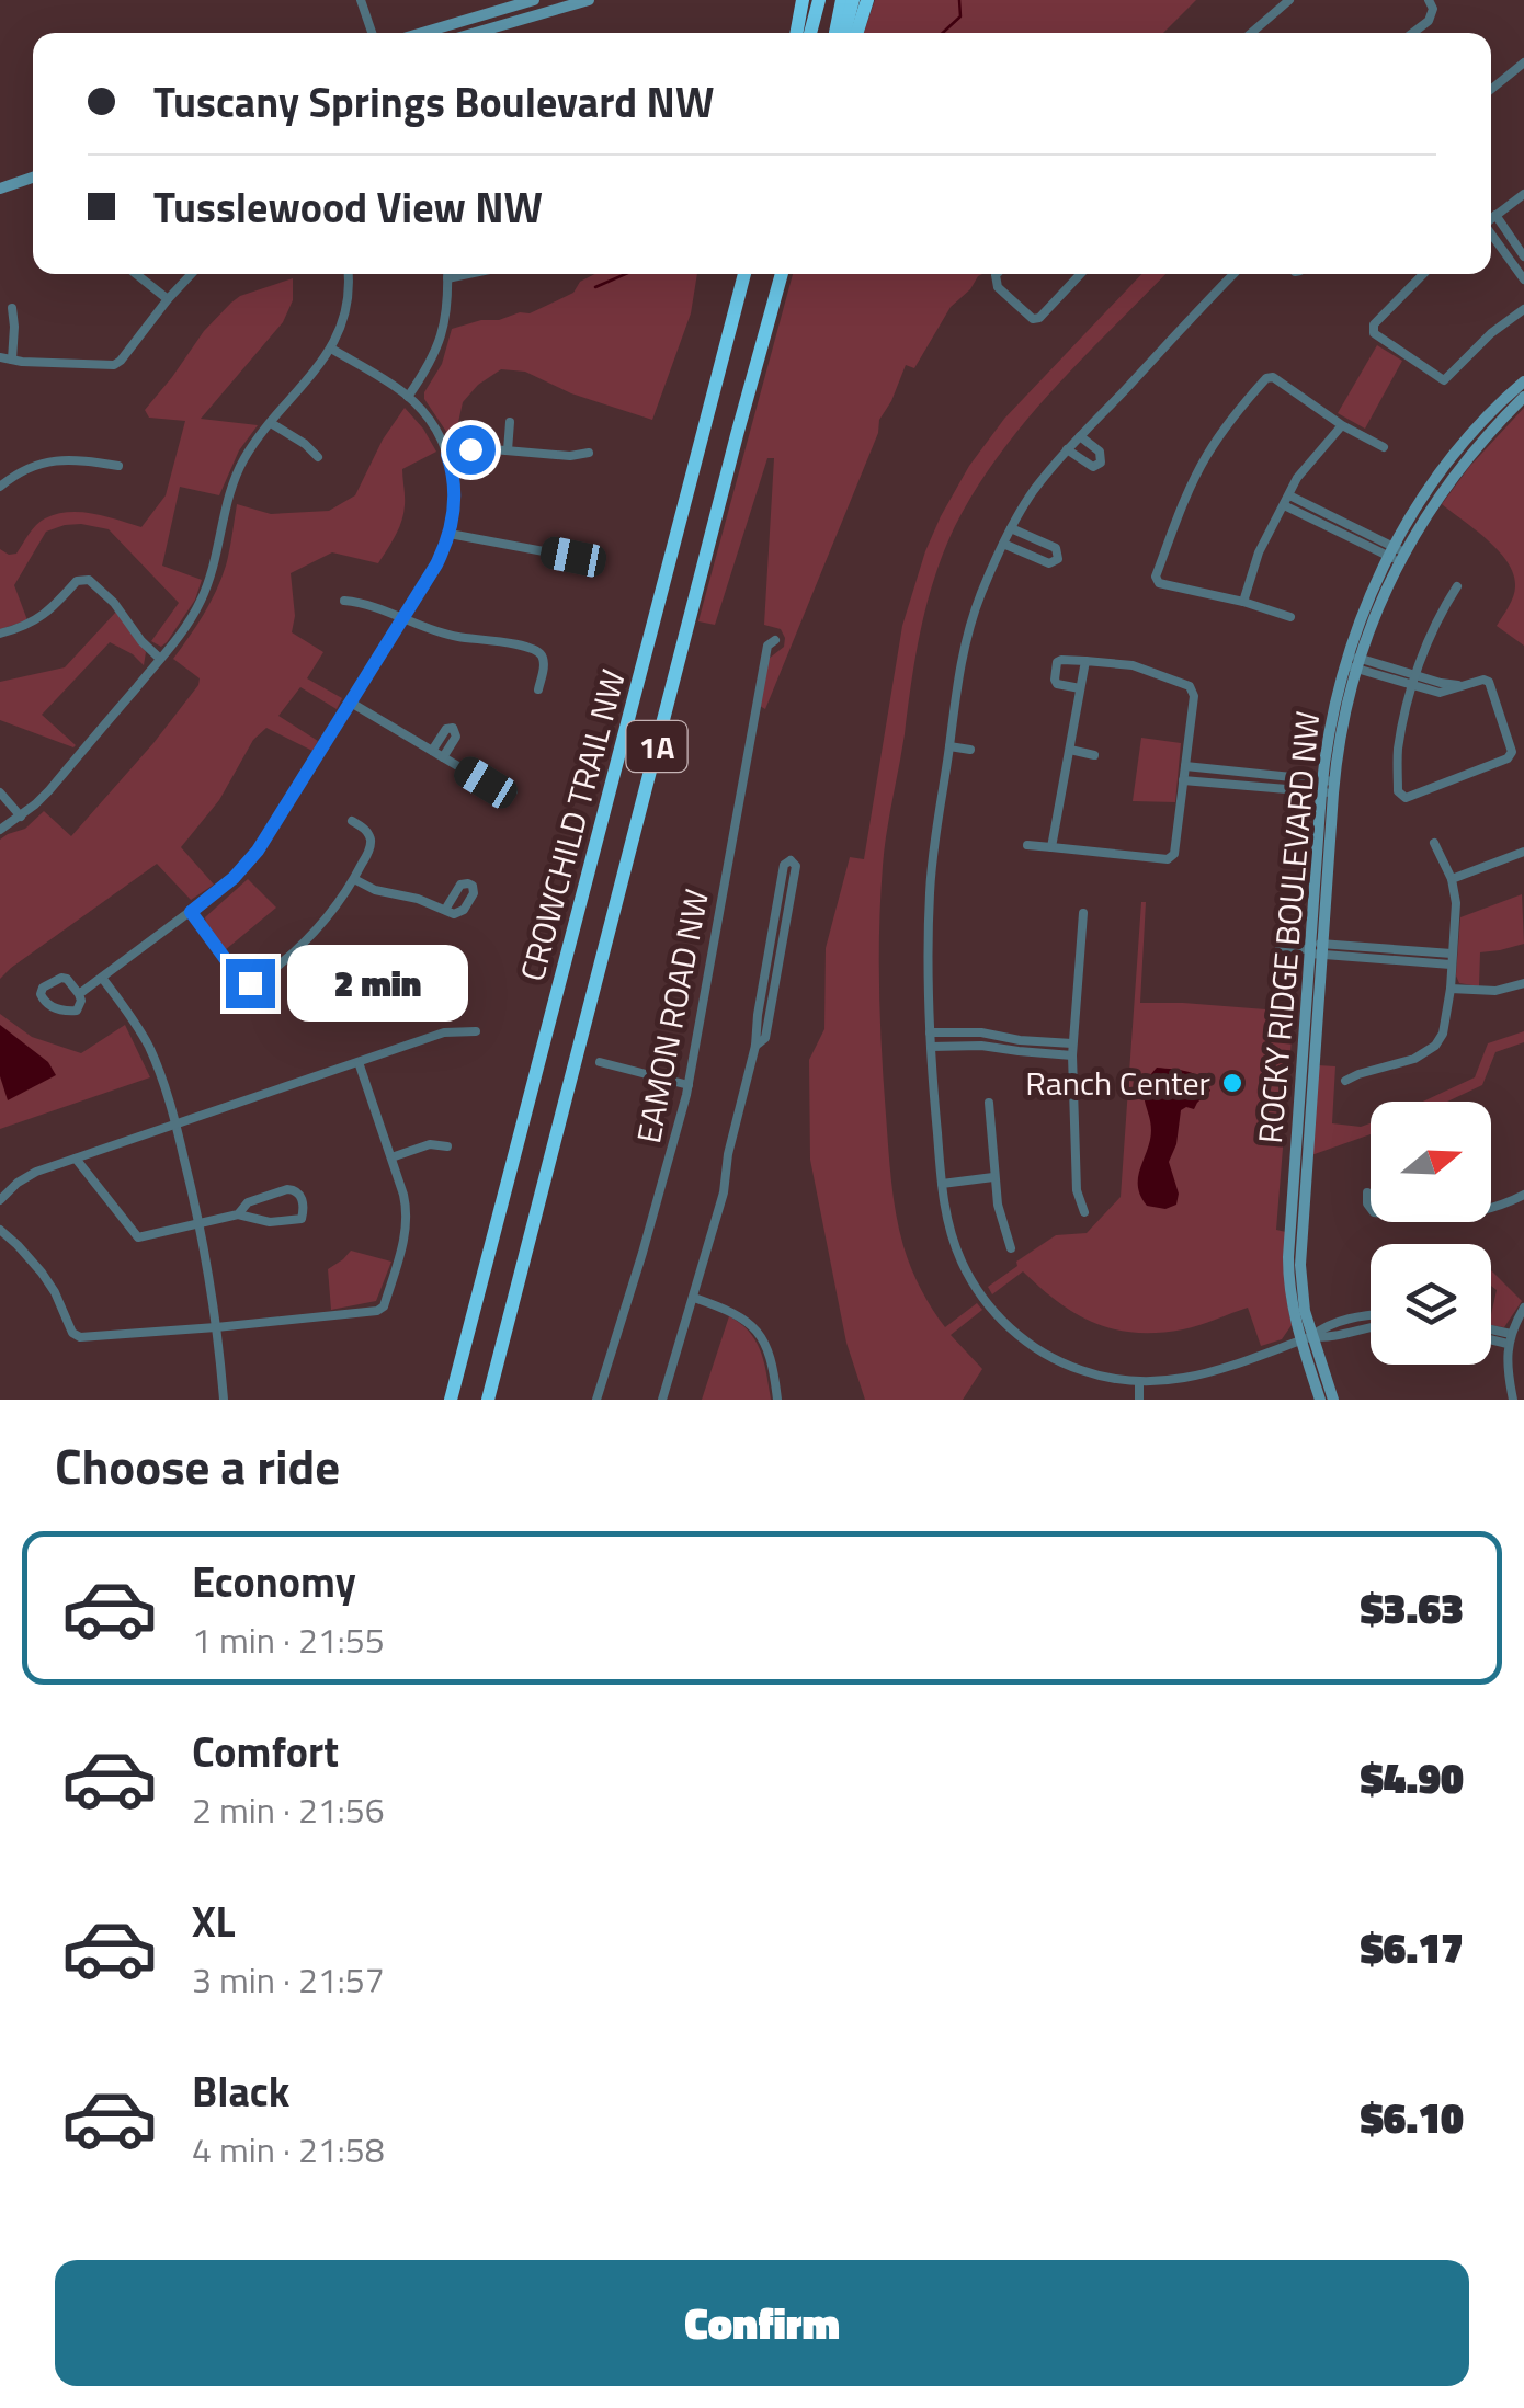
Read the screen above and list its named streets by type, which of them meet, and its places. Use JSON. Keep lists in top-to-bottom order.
{
  "streets": {
    "highway": ["1A", "CROWCHILD TRAIL NW"],
    "street": ["ROCKY RIDGE BOULEVARD NW", "EAMON ROAD NW"]
  },
  "places": ["Ranch Center"],
  "north": "right",
  "page": {
    "banner": ["Tuscany Springs Boulevard NW", "Tusslewood View NW"],
    "bubble": "2 min",
    "heading": "Choose a ride",
    "list": [
      {
        "name": "Economy",
        "note": "1 min · 21:55",
        "value": "$3.63"
      },
      {
        "name": "Comfort",
        "note": "2 min · 21:56",
        "value": "$4.90"
      },
      {
        "name": "XL",
        "note": "3 min · 21:57",
        "value": "$6.17"
      },
      {
        "name": "Black",
        "note": "4 min · 21:58",
        "value": "$6.10"
      }
    ],
    "buttons": "Confirm"
  }
}
